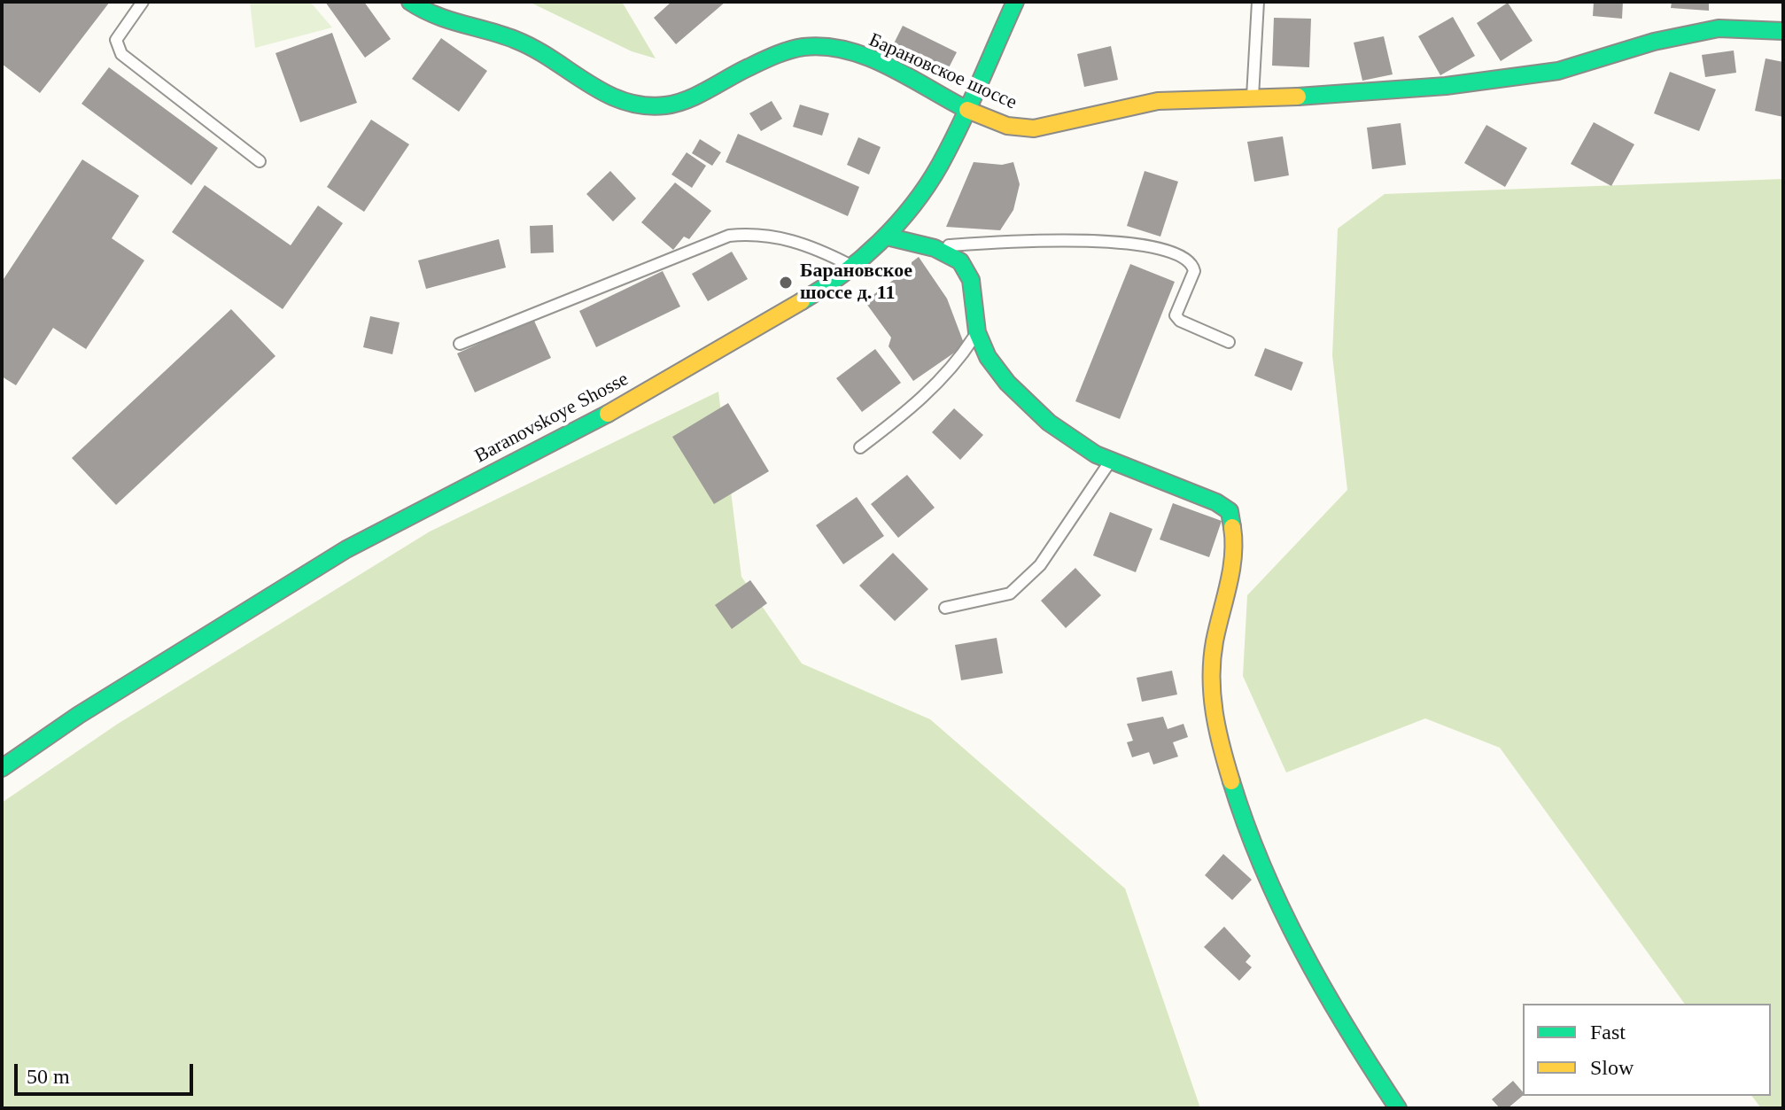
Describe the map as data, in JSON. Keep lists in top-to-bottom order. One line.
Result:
{"streets":{"street":["Барановское шоссе","Baranovskoye Shosse"]},"crossings":[["Барановское шоссе","Baranovskoye Shosse"]],"places":["Барановское шоссе д. 11"],"legend":["Fast","Slow"],"scale_bar":"50 m"}
